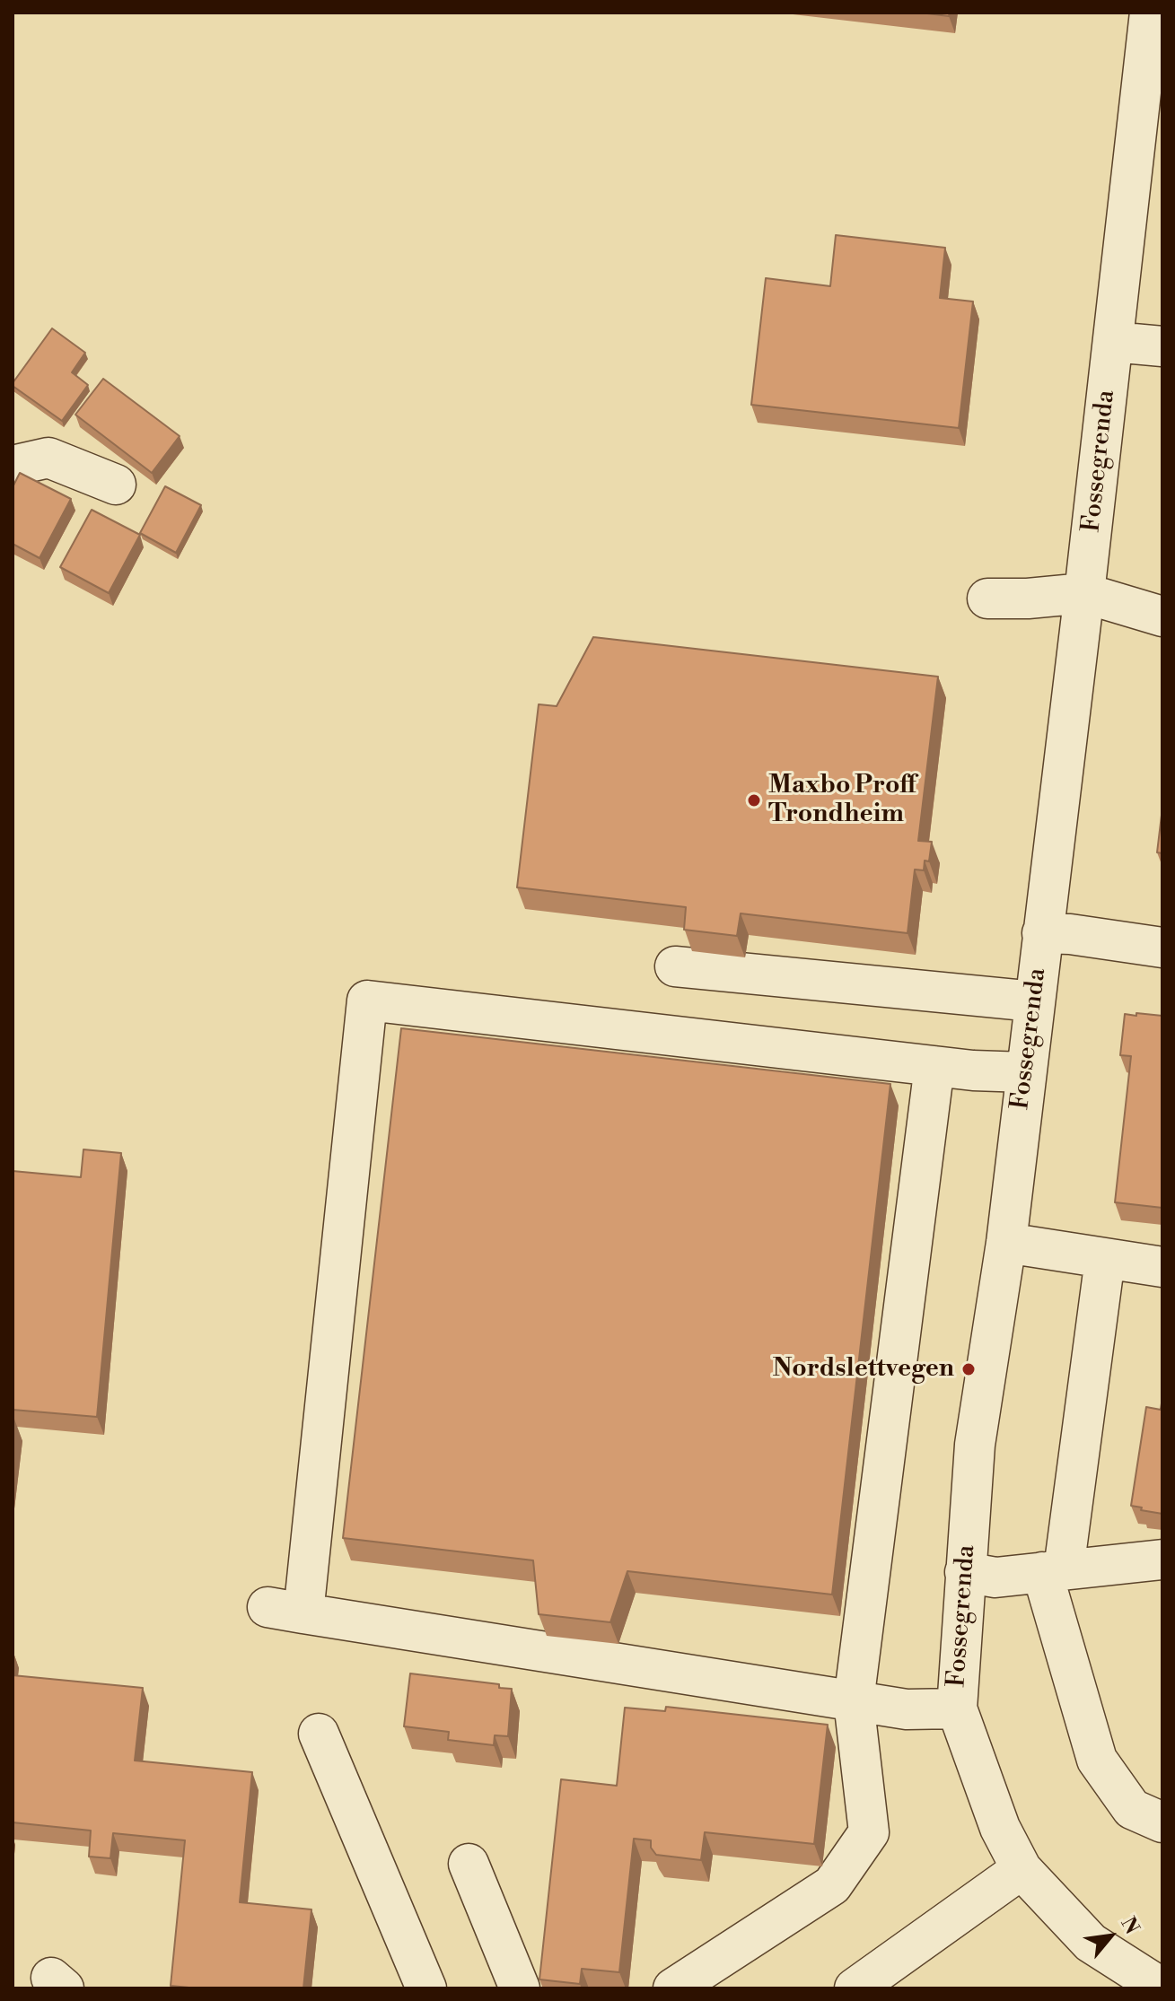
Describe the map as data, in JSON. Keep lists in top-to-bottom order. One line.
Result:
{"streets":{"street":["Fossegrenda"]},"places":["Maxbo Proff Trondheim","Nordslettvegen"],"north":"top right"}
